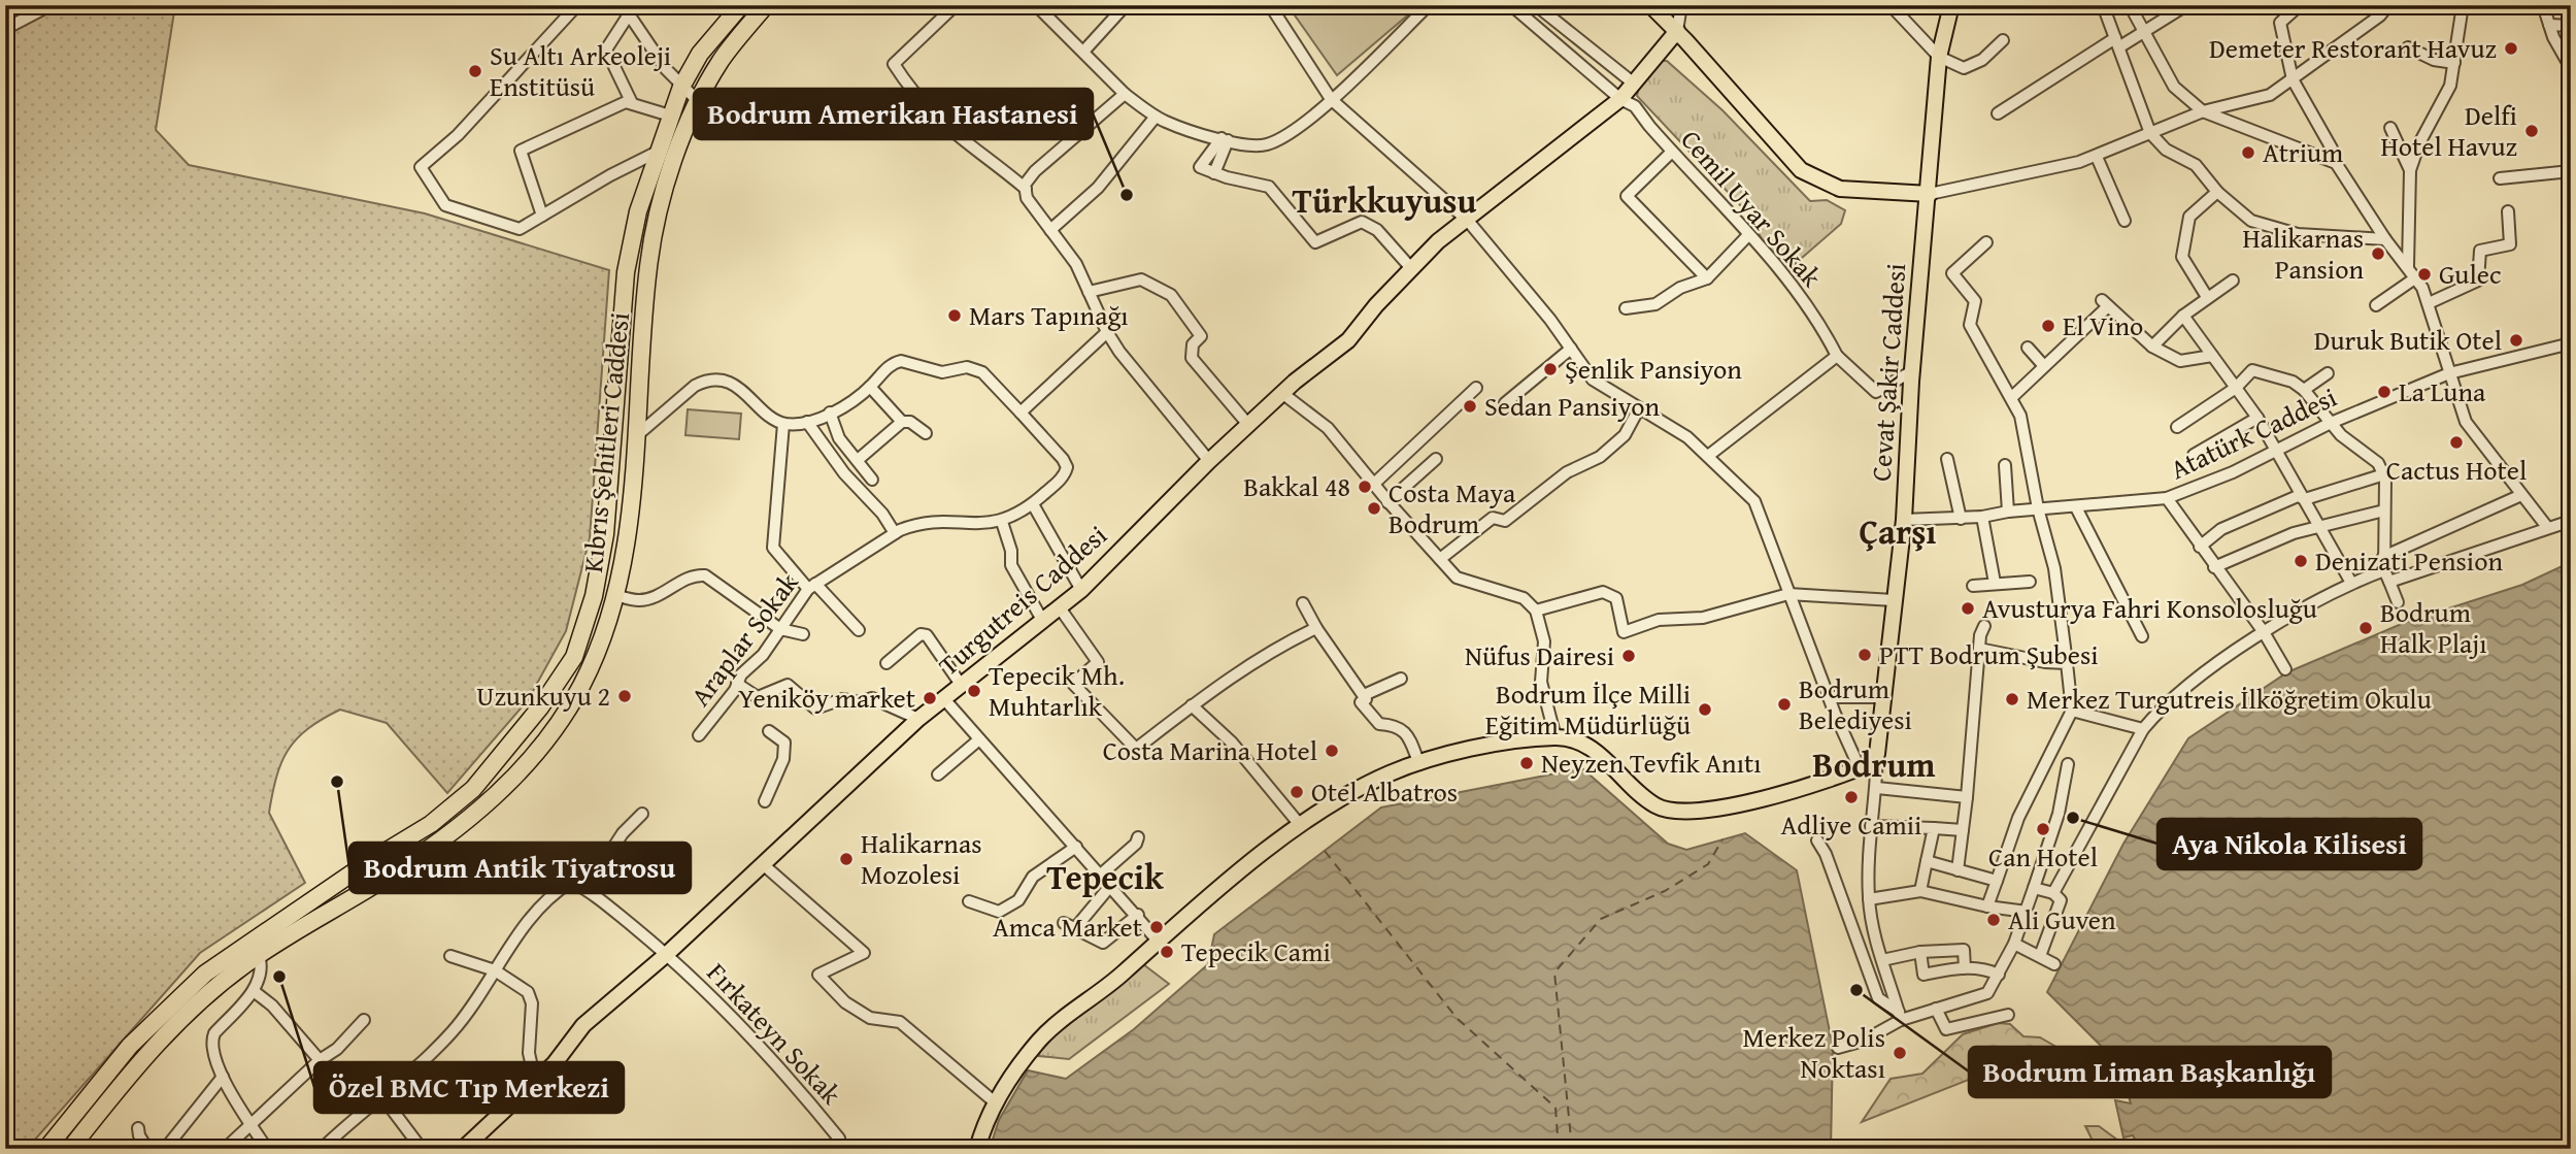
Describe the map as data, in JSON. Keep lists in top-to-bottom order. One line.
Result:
{"streets":{"highway":["Kıbrıs Şehitleri Caddesi"],"main road":["Cevat Şakir Caddesi","Turgutreis Caddesi"],"street":["Cemil Uyar Sokak","Atatürk Caddesi","Araplar Sokak","Fırkateyn Sokak"]},"crossings":[["Cemil Uyar Sokak","Cevat Şakir Caddesi"],["Cemil Uyar Sokak","Turgutreis Caddesi"],["Cevat Şakir Caddesi","Atatürk Caddesi"],["Turgutreis Caddesi","Fırkateyn Sokak"]],"districts":["Türkkuyusu","Çarşı","Bodrum","Tepecik"],"places":["Demeter Restorant Havuz","Su Altı Arkeoleji Enstitüsü","Delfi Hotel Havuz","Atrium","Bodrum Amerikan Hastanesi","Halikarnas Pansion","Gulec","Mars Tapınağı","El Vino","Duruk Butik Otel","Şenlik Pansiyon","La Luna","Sedan Pansiyon","Cactus Hotel","Bakkal 48","Costa Maya Bodrum","Denizati Pension","Avusturya Fahri Konsolosluğu","Bodrum Halk Plajı","PTT Bodrum Şubesi","Nüfus Dairesi","Tepecik Mh. Muhtarlık","Uzunkuyu 2","Yeniköy market","Merkez Turgutreis İlköğretim Okulu","Bodrum Belediyesi","Bodrum İlçe Milli Eğitim Müdürlüğü","Costa Marina Hotel","Neyzen Tevfik Anıtı","Bodrum Antik Tiyatrosu","Otel Albatros","Adliye Camii","Aya Nikola Kilisesi","Can Hotel","Halikarnas Mozolesi","Ali Guven","Amca Market","Tepecik Cami","Özel BMC Tıp Merkezi","Bodrum Liman Başkanlığı","Merkez Polis Noktası"]}
